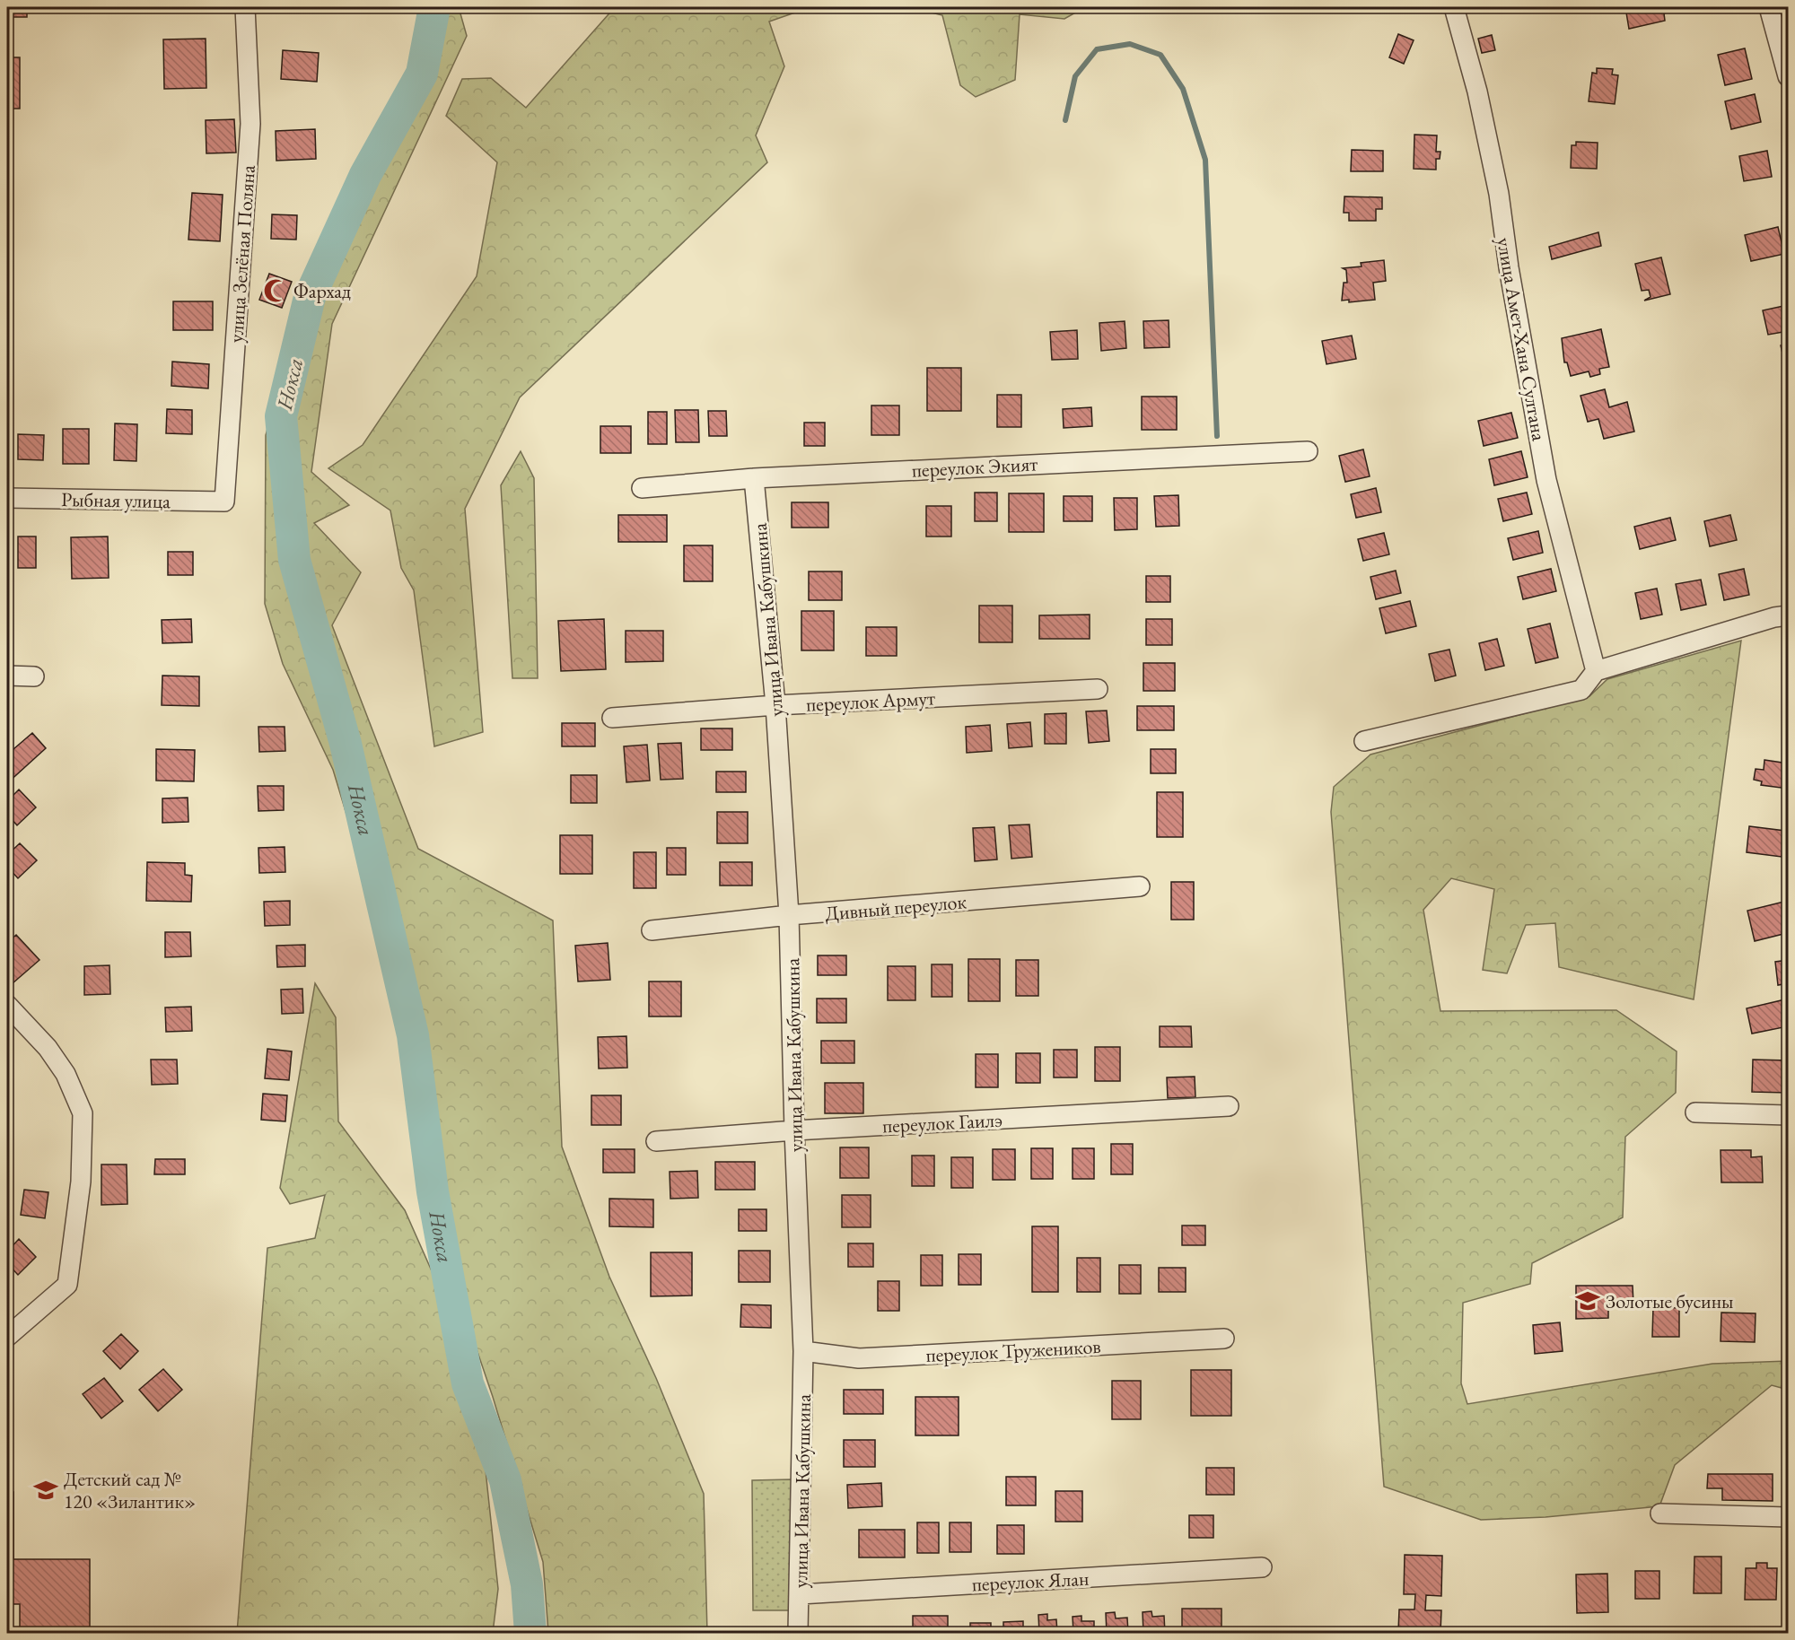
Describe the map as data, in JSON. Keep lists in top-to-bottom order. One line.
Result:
{"streets":{"street":["улица Зелёная Поляна","улица Амет-Хана Султана","переулок Экият","Рыбная улица","улица Ивана Кабушкина","переулок Армут","Дивный переулок","переулок Гаилэ","переулок Тружеников","переулок Ялан"]},"crossings":[["улица Зелёная Поляна","Рыбная улица"],["переулок Экият","улица Ивана Кабушкина"],["улица Ивана Кабушкина","переулок Армут"],["улица Ивана Кабушкина","Дивный переулок"],["улица Ивана Кабушкина","переулок Гаилэ"],["улица Ивана Кабушкина","переулок Тружеников"],["улица Ивана Кабушкина","переулок Ялан"]],"water":["Нокса"],"places":{"mosque":["Фархад"],"school or university":["Золотые бусины","Детский сад № 120 «Зилантик»"]}}
